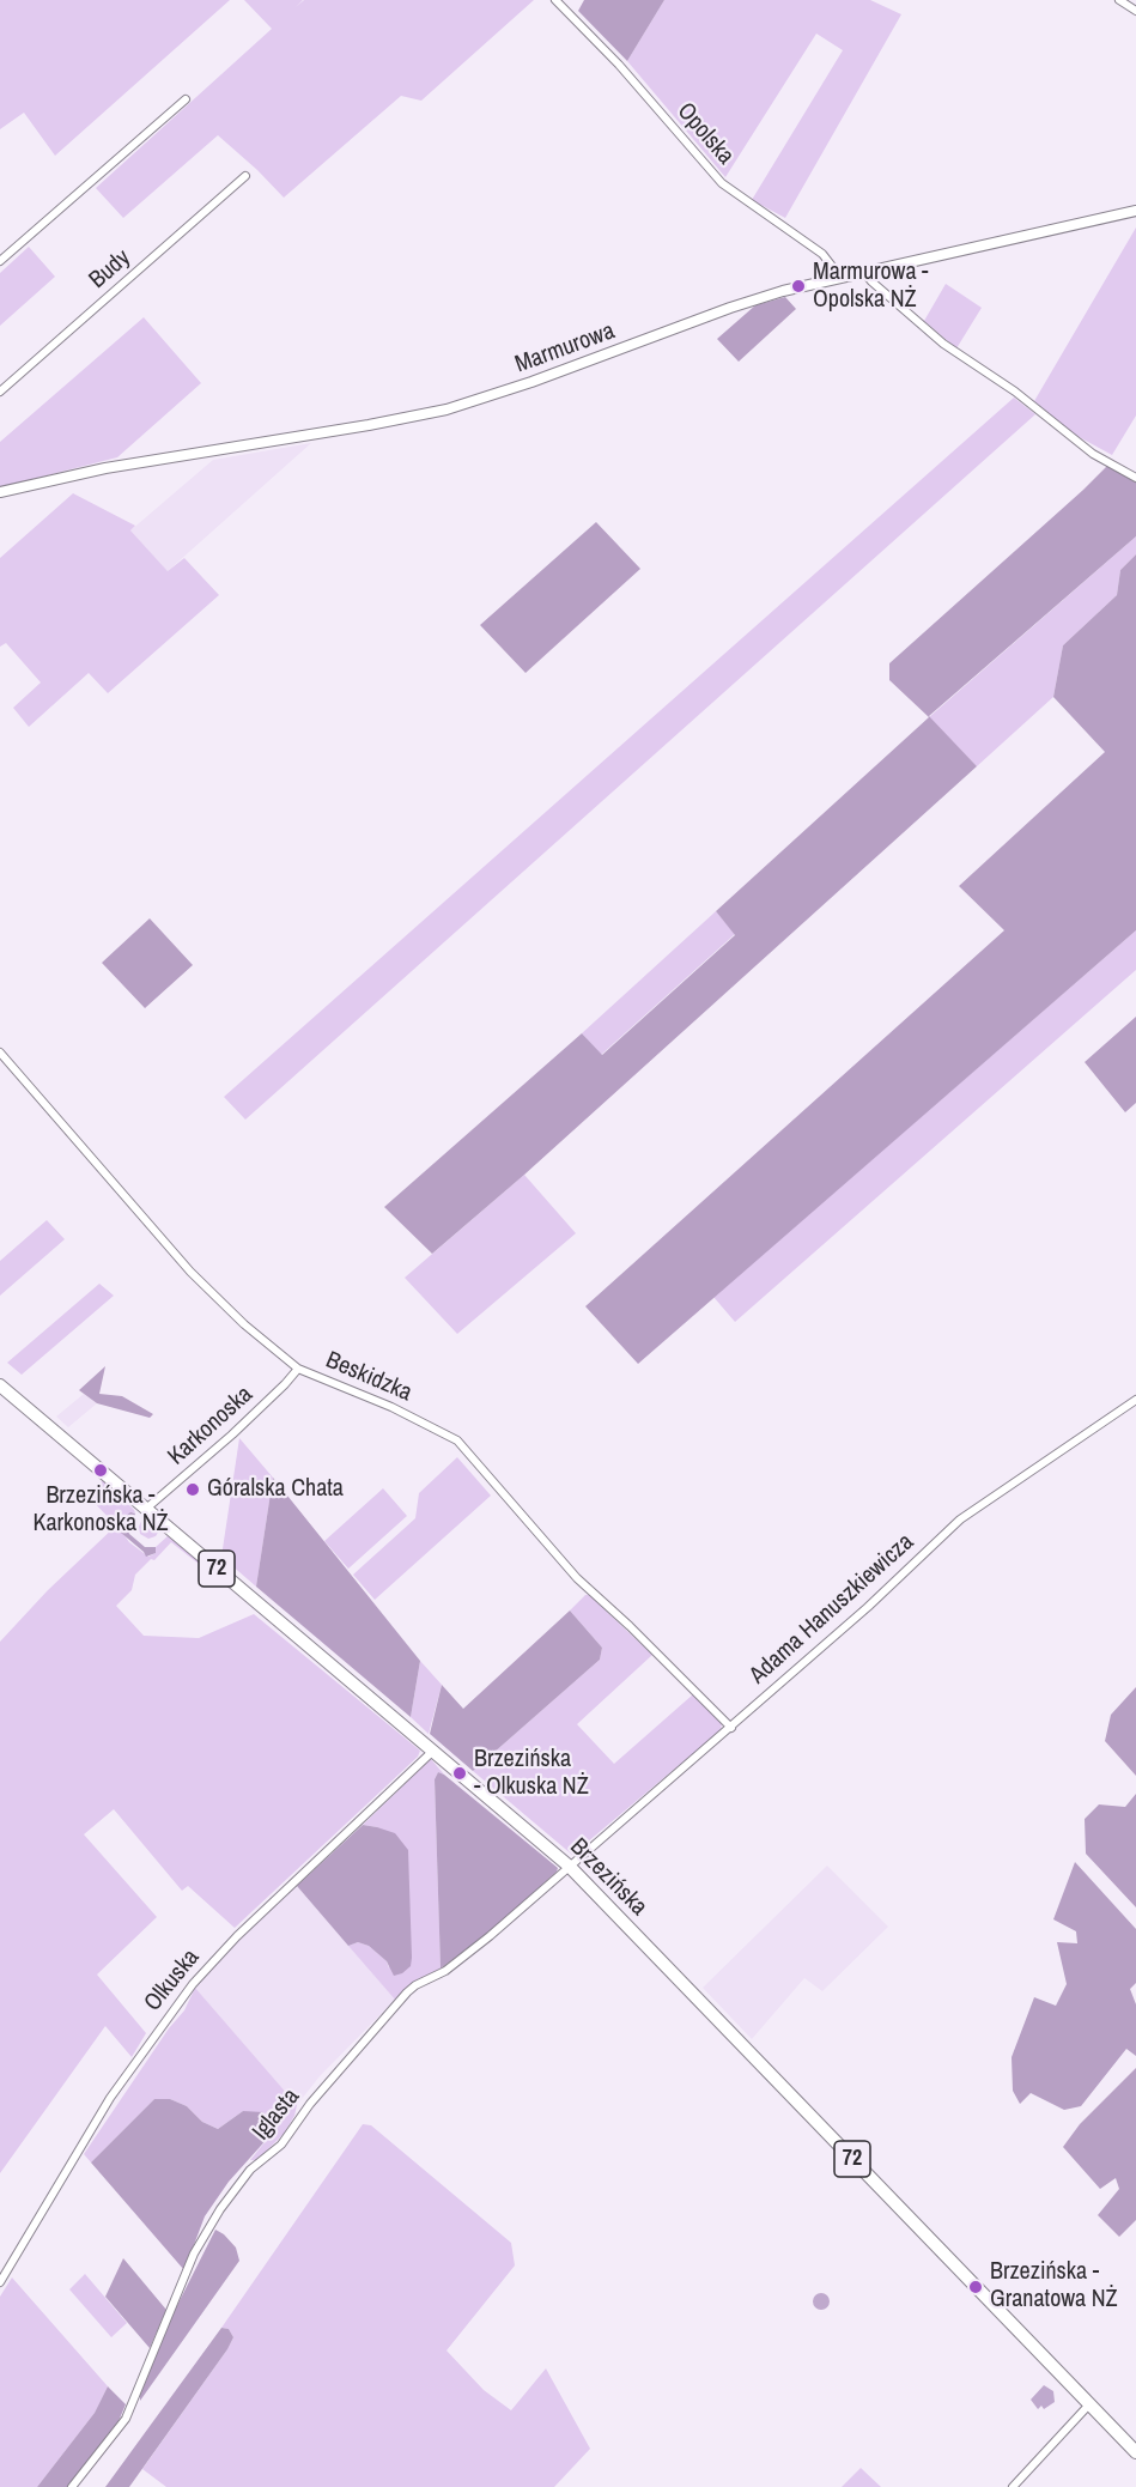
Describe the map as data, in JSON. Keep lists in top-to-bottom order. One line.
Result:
{"streets":{"main road":["72","Brzezińska"],"street":["Opolska","Budy","Marmurowa","Beskidzka","Karkonoska","Adama Hanuszkiewicza","Olkuska","Iglasta"]},"crossings":[["Opolska","Marmurowa"],["Beskidzka","Karkonoska"],["Beskidzka","Adama Hanuszkiewicza"],["Karkonoska","Brzezińska"],["Adama Hanuszkiewicza","Brzezińska"],["Adama Hanuszkiewicza","Iglasta"],["Brzezińska","Olkuska"],["Brzezińska","Iglasta"]],"places":["Marmurowa - Opolska NŻ","Brzezińska - Karkonoska NŻ","Góralska Chata","Brzezińska - Olkuska NŻ","Brzezińska - Granatowa NŻ"]}
